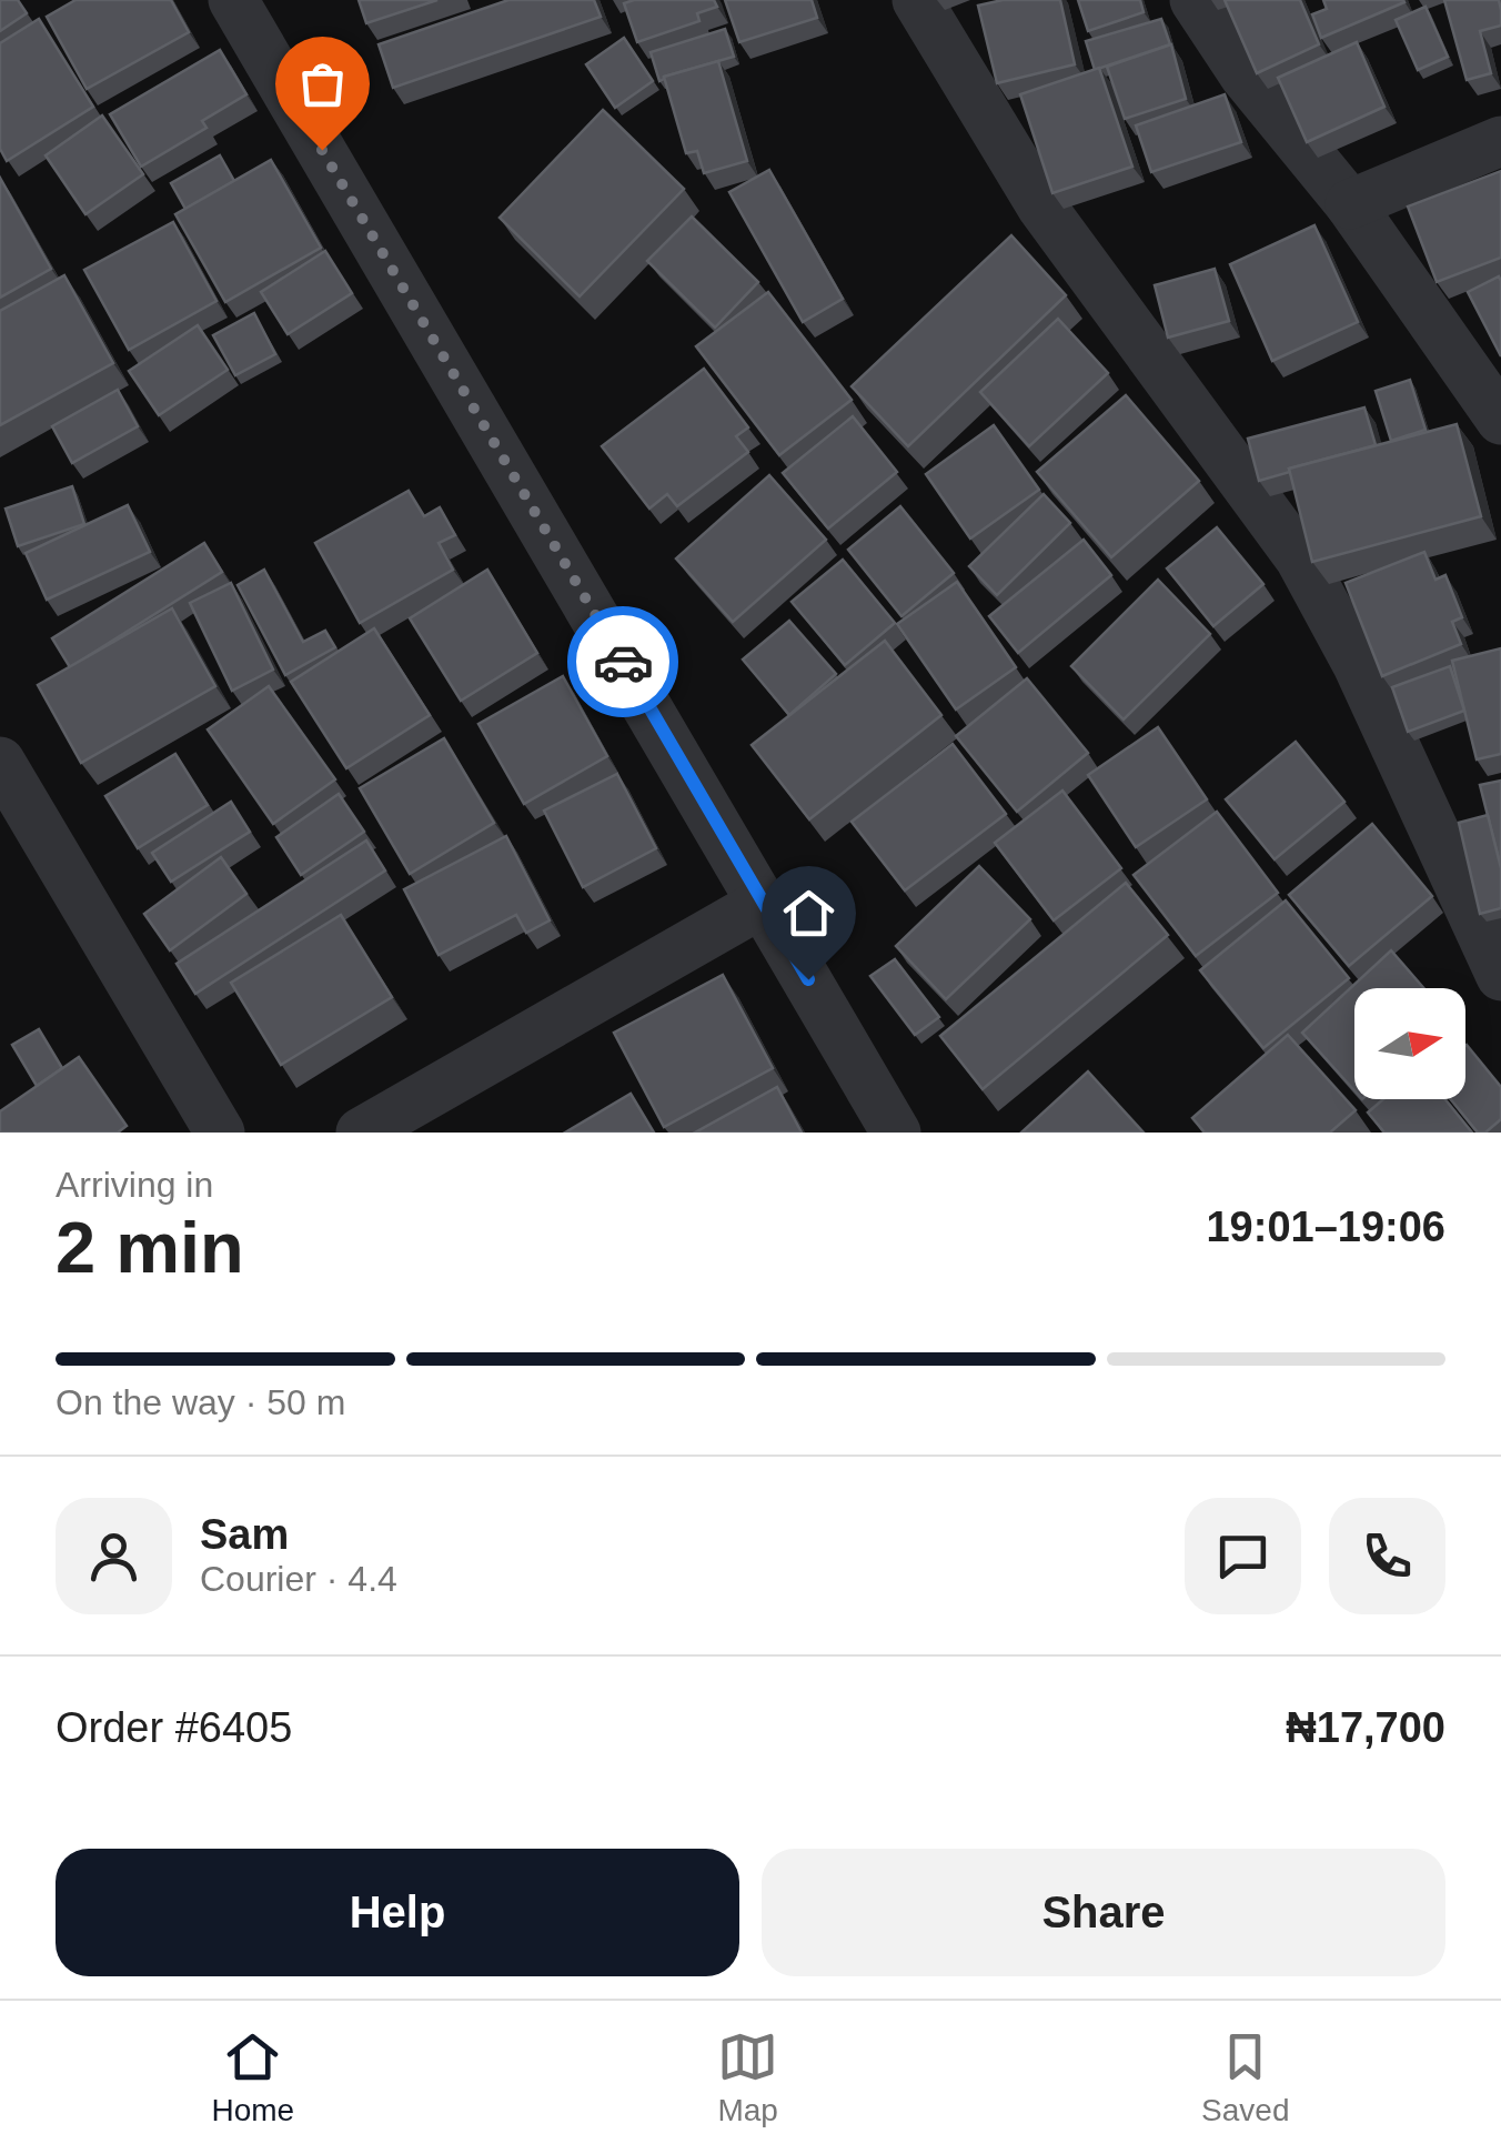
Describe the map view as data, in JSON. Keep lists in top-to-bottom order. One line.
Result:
{"north":"right","page":{"heading":["2 min","Arriving in","19:01–19:06"],"panel":["Sam","Courier · 4.4","Order #6405","₦17,700"],"bar":"On the way · 50 m","buttons":["Help","Share"],"tabs":["Home","Map","Saved"]}}
